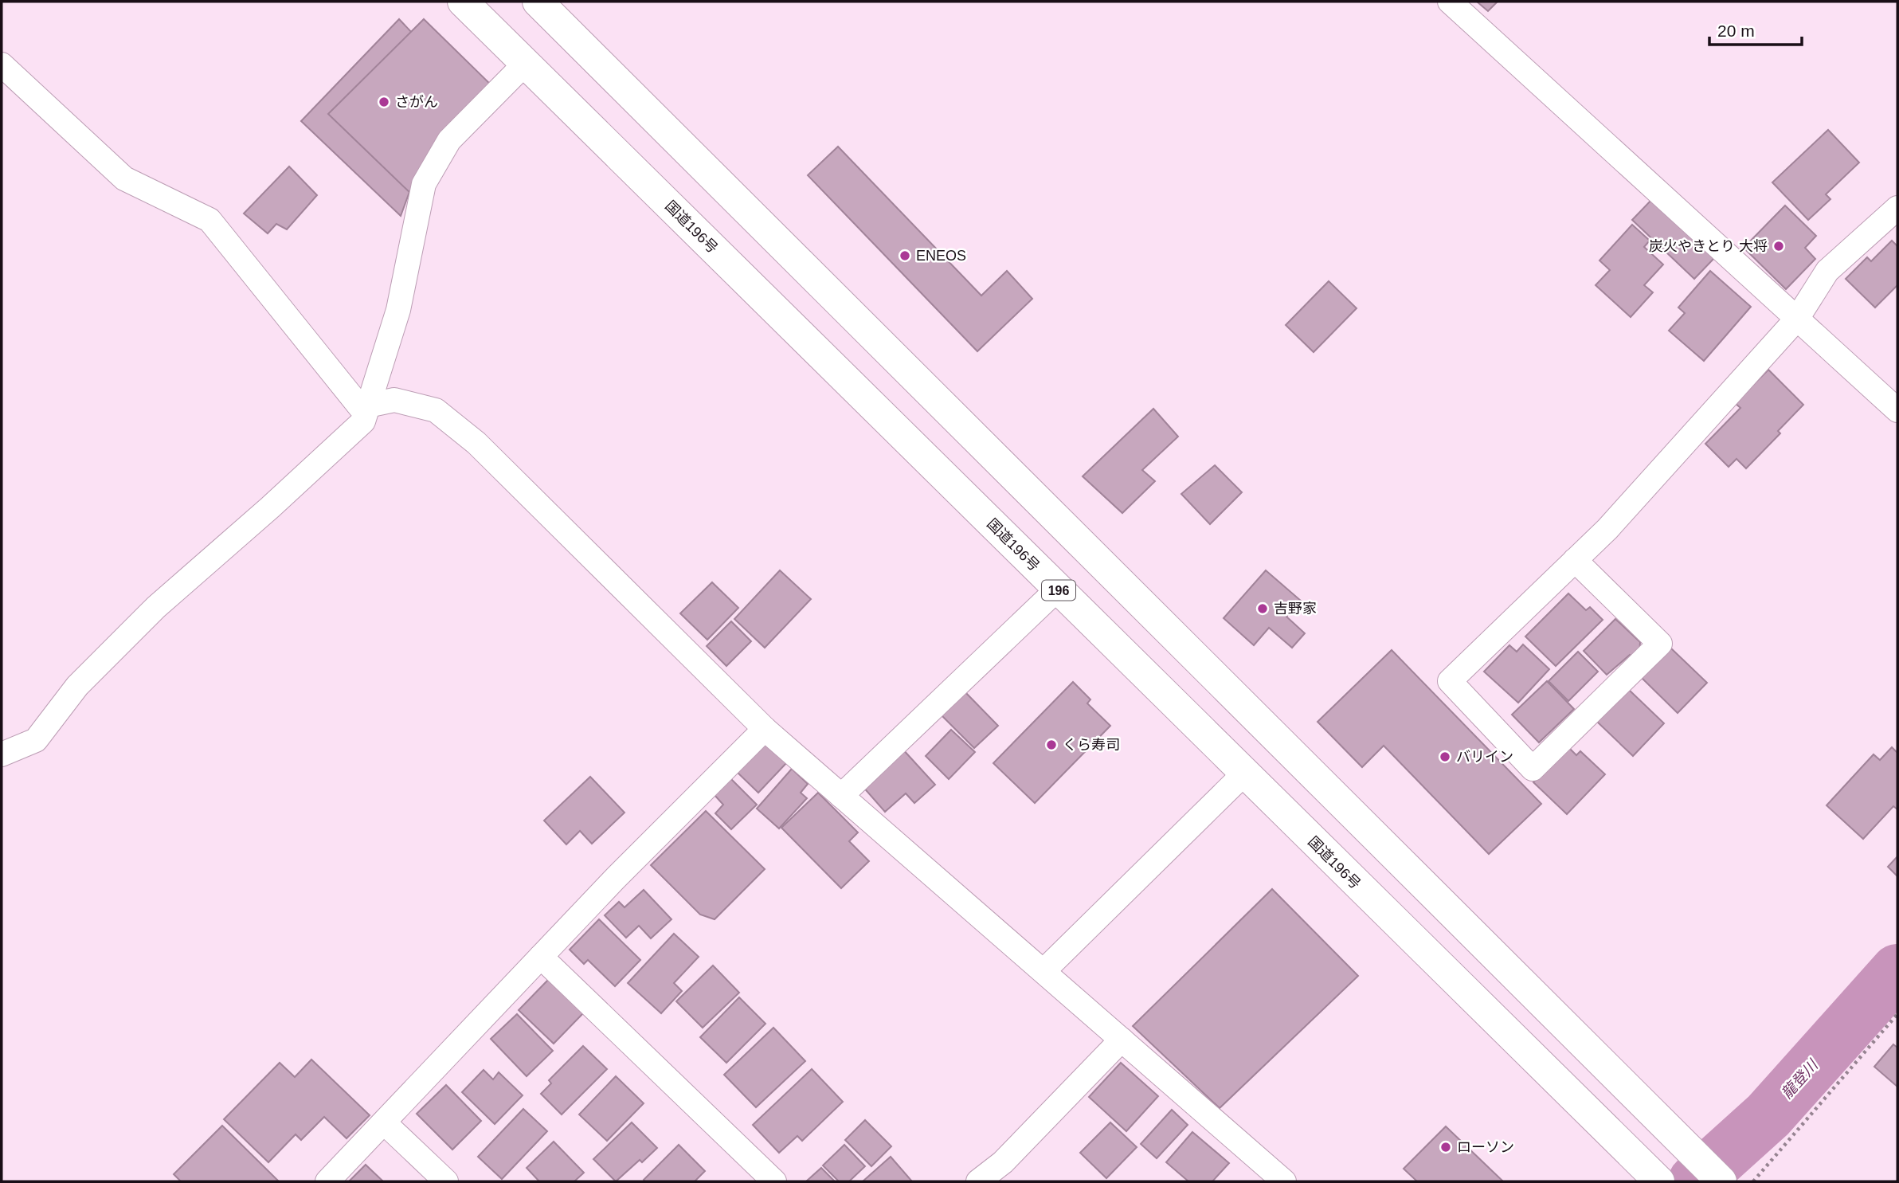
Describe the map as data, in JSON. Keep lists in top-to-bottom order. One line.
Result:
{"streets":{"highway":["国道196号","196"]},"water":["龍登川"],"places":["さがん","炭火やきとり 大将","ENEOS","吉野家","くら寿司","バリイン","ローソン"],"scale_bar":"20 m"}
